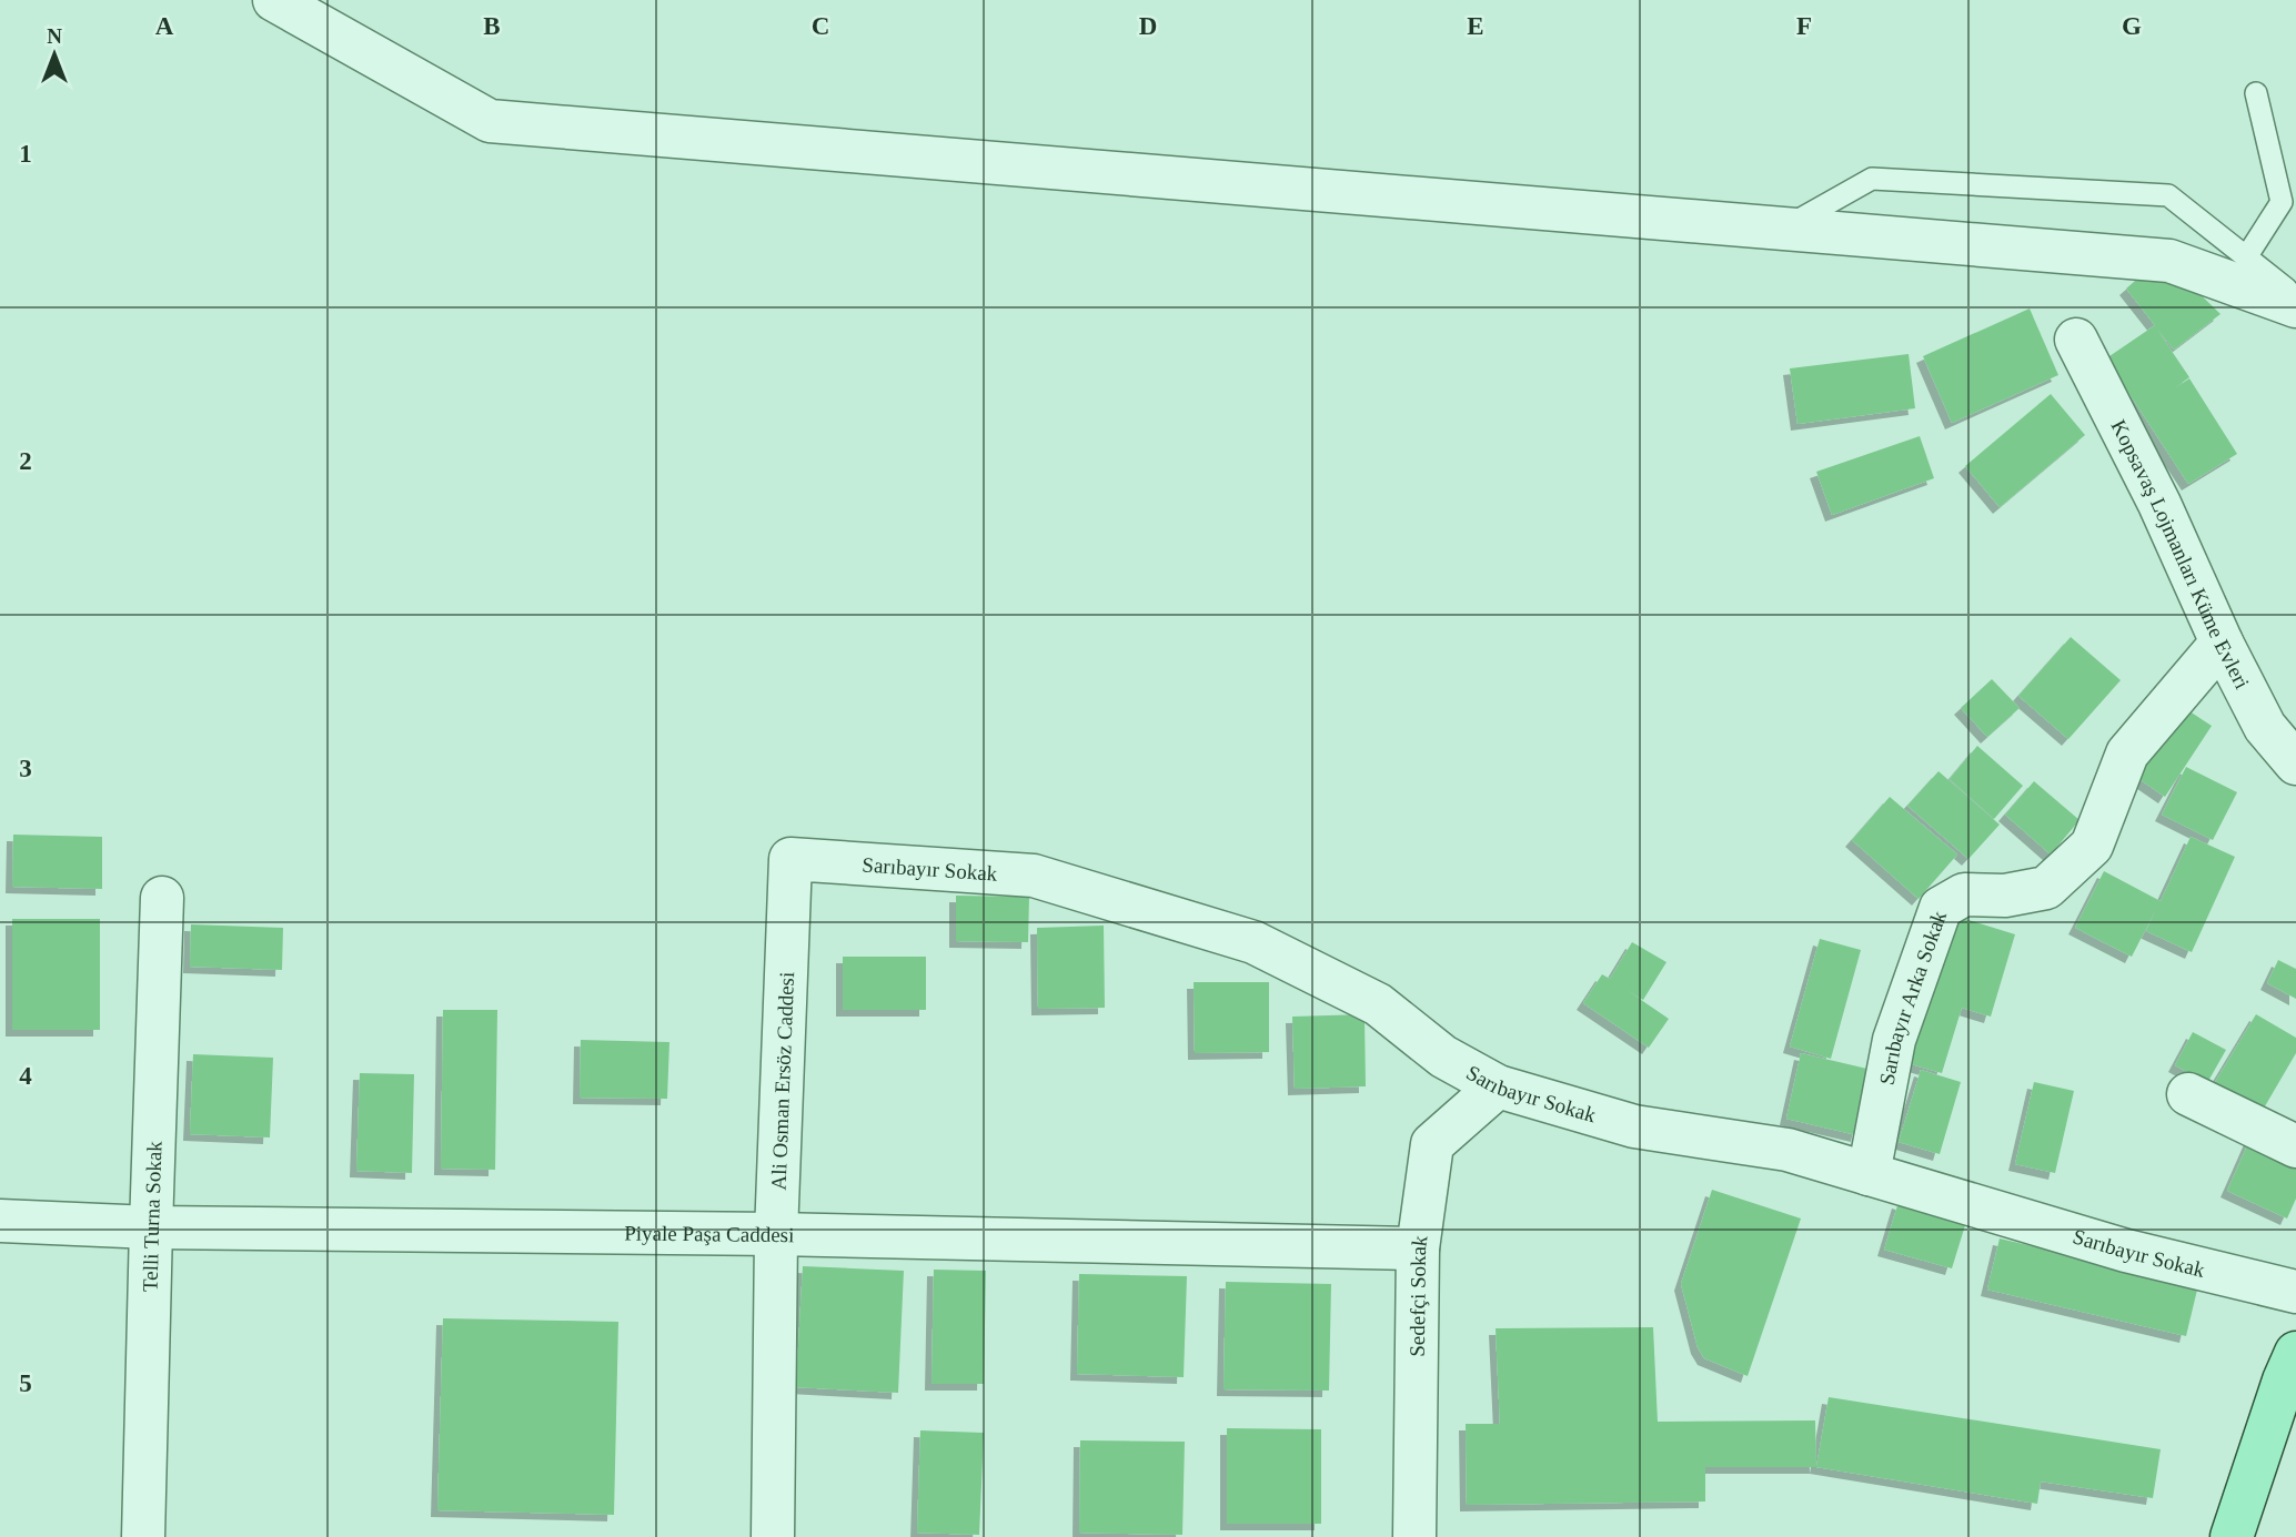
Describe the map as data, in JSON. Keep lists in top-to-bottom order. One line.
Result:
{"streets":{"street":["Kopsavaş Lojmanları Küme Evleri","Sarıbayır Sokak","Sarıbayır Arka Sokak","Ali Osman Ersöz Caddesi","Telli Turna Sokak","Piyale Paşa Caddesi","Sedefçi Sokak"]},"crossings":[["Kopsavaş Lojmanları Küme Evleri","Sarıbayır Arka Sokak"],["Sarıbayır Sokak","Sarıbayır Arka Sokak"],["Sarıbayır Sokak","Ali Osman Ersöz Caddesi"],["Sarıbayır Sokak","Sedefçi Sokak"],["Ali Osman Ersöz Caddesi","Piyale Paşa Caddesi"],["Telli Turna Sokak","Piyale Paşa Caddesi"],["Piyale Paşa Caddesi","Sedefçi Sokak"]],"north":"top","grid":{"columns":["A","B","C","D","E","F","G"],"rows":["1","2","3","4","5"]}}
